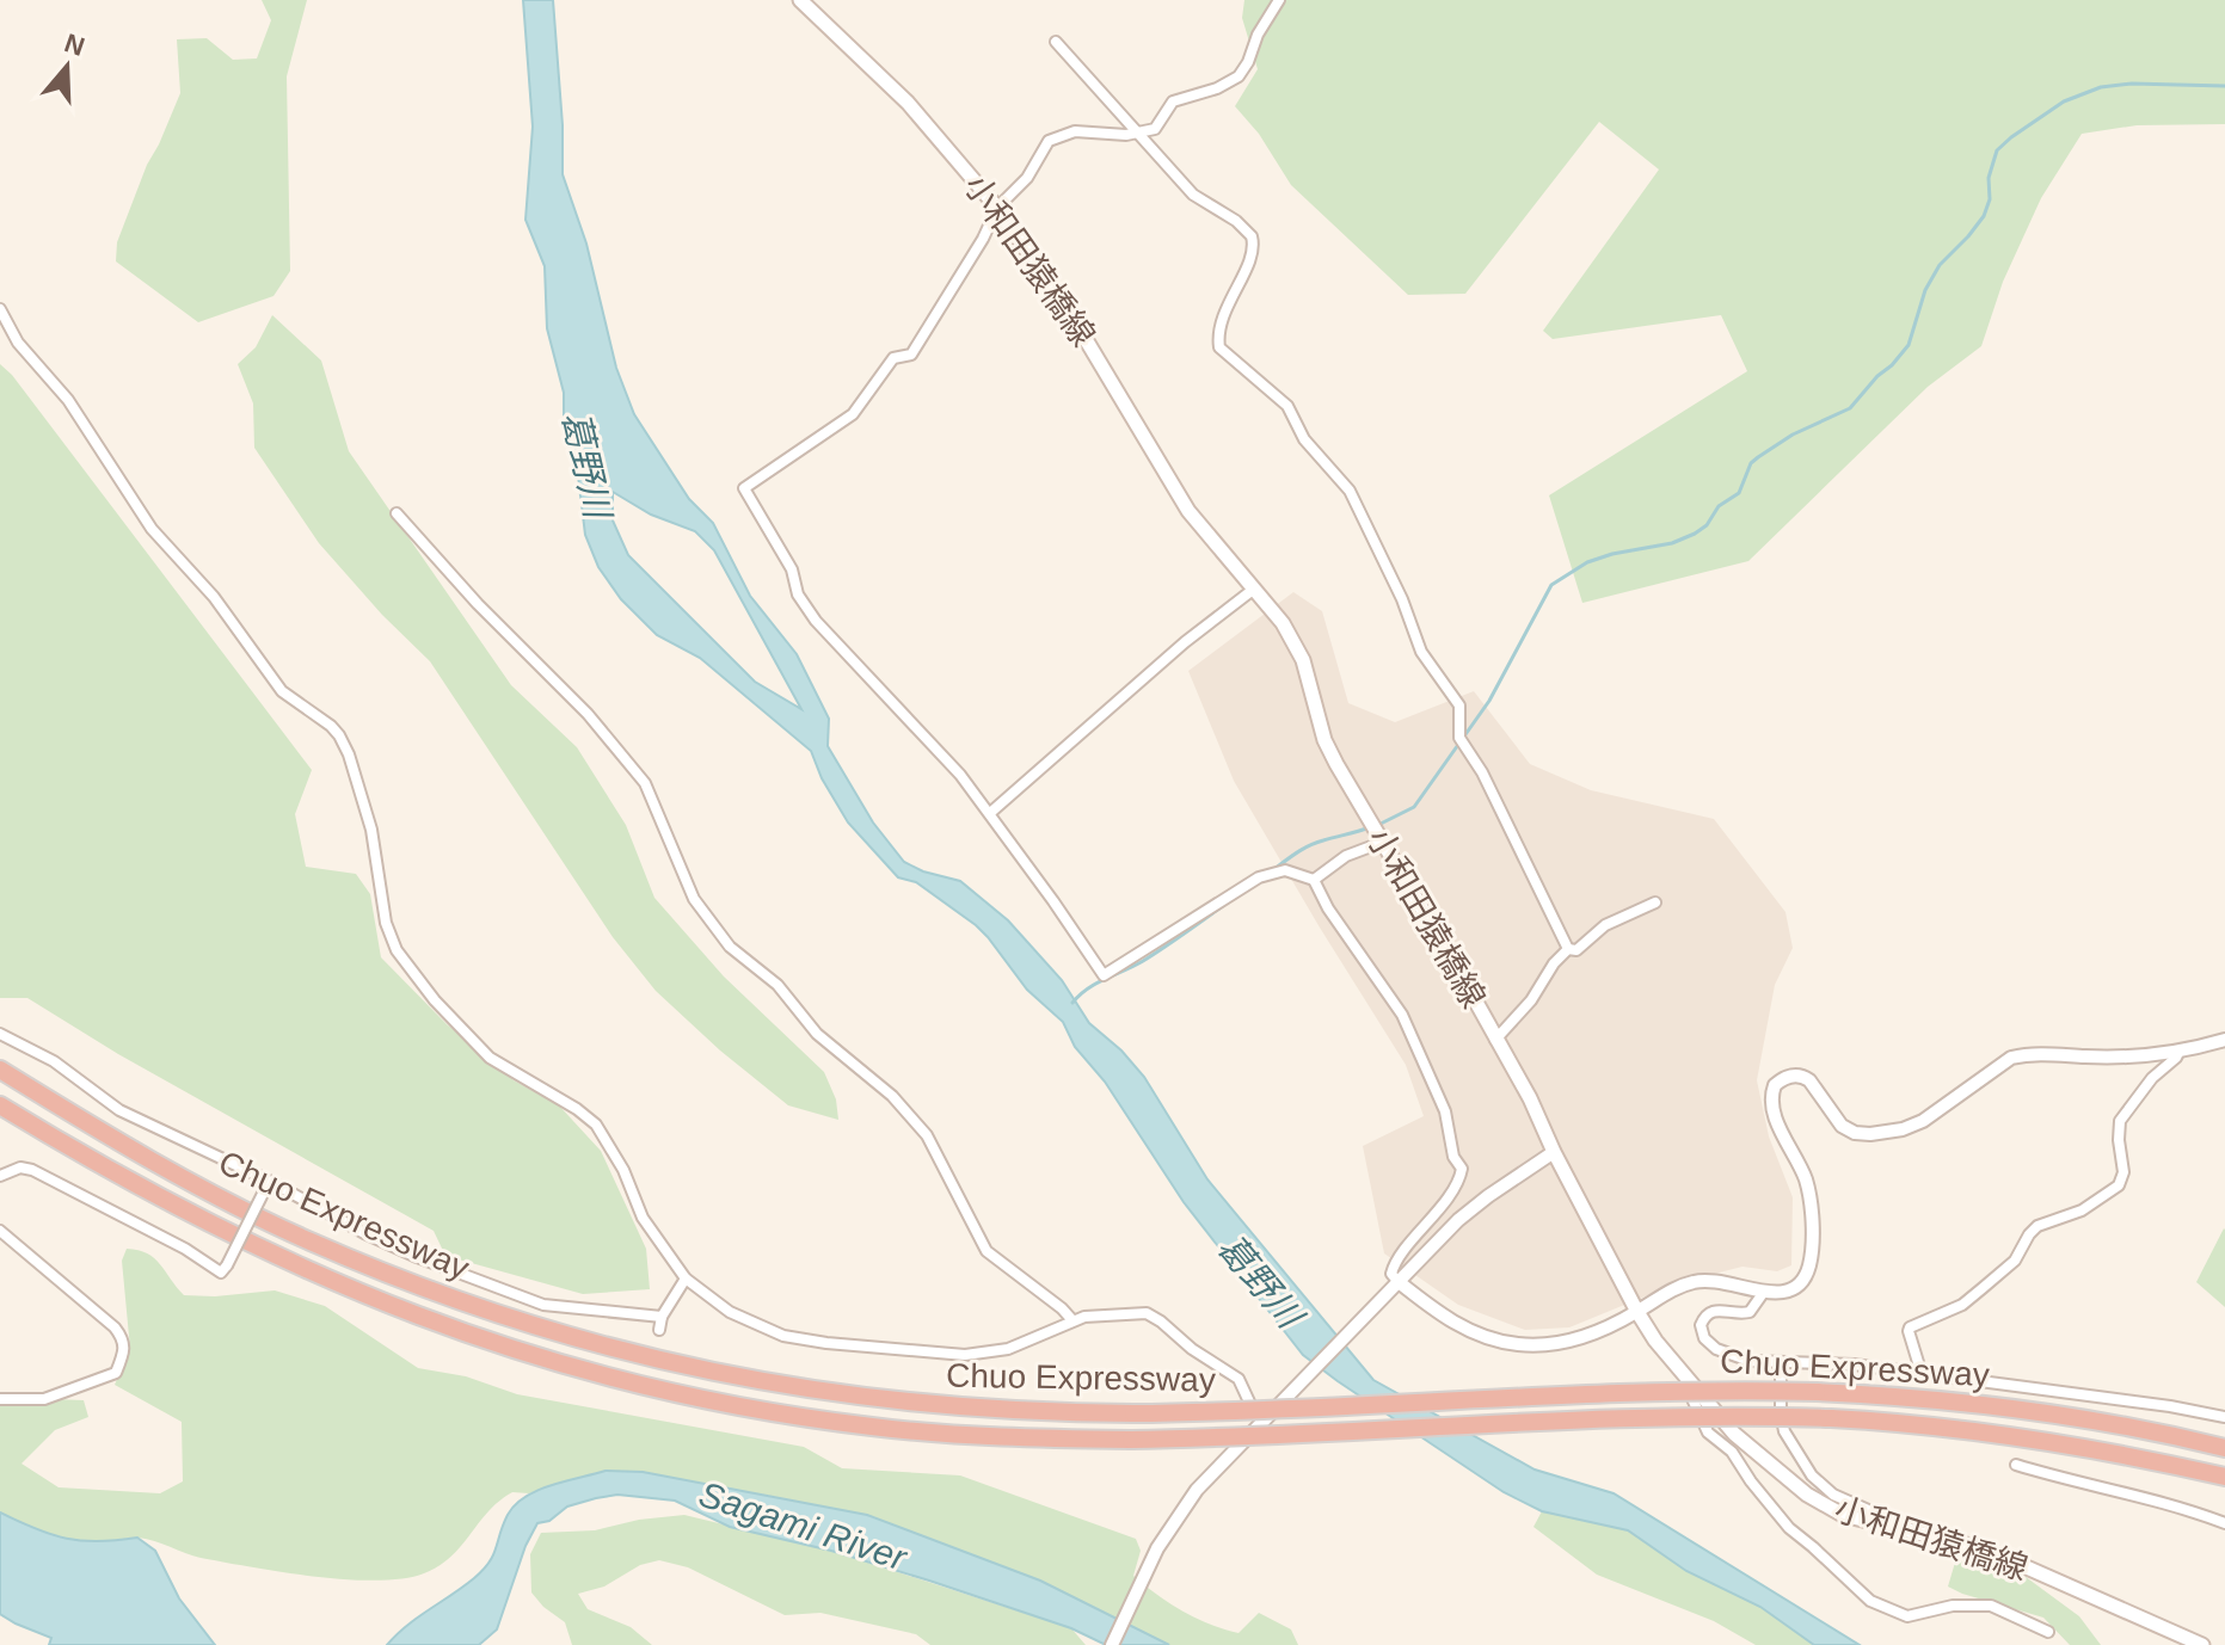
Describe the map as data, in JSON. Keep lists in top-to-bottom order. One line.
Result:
{"streets":{"highway":["Chuo Expressway"],"main road":["小和田猿橋線"]},"water":["葛野川","Sagami River"],"north":"top"}
